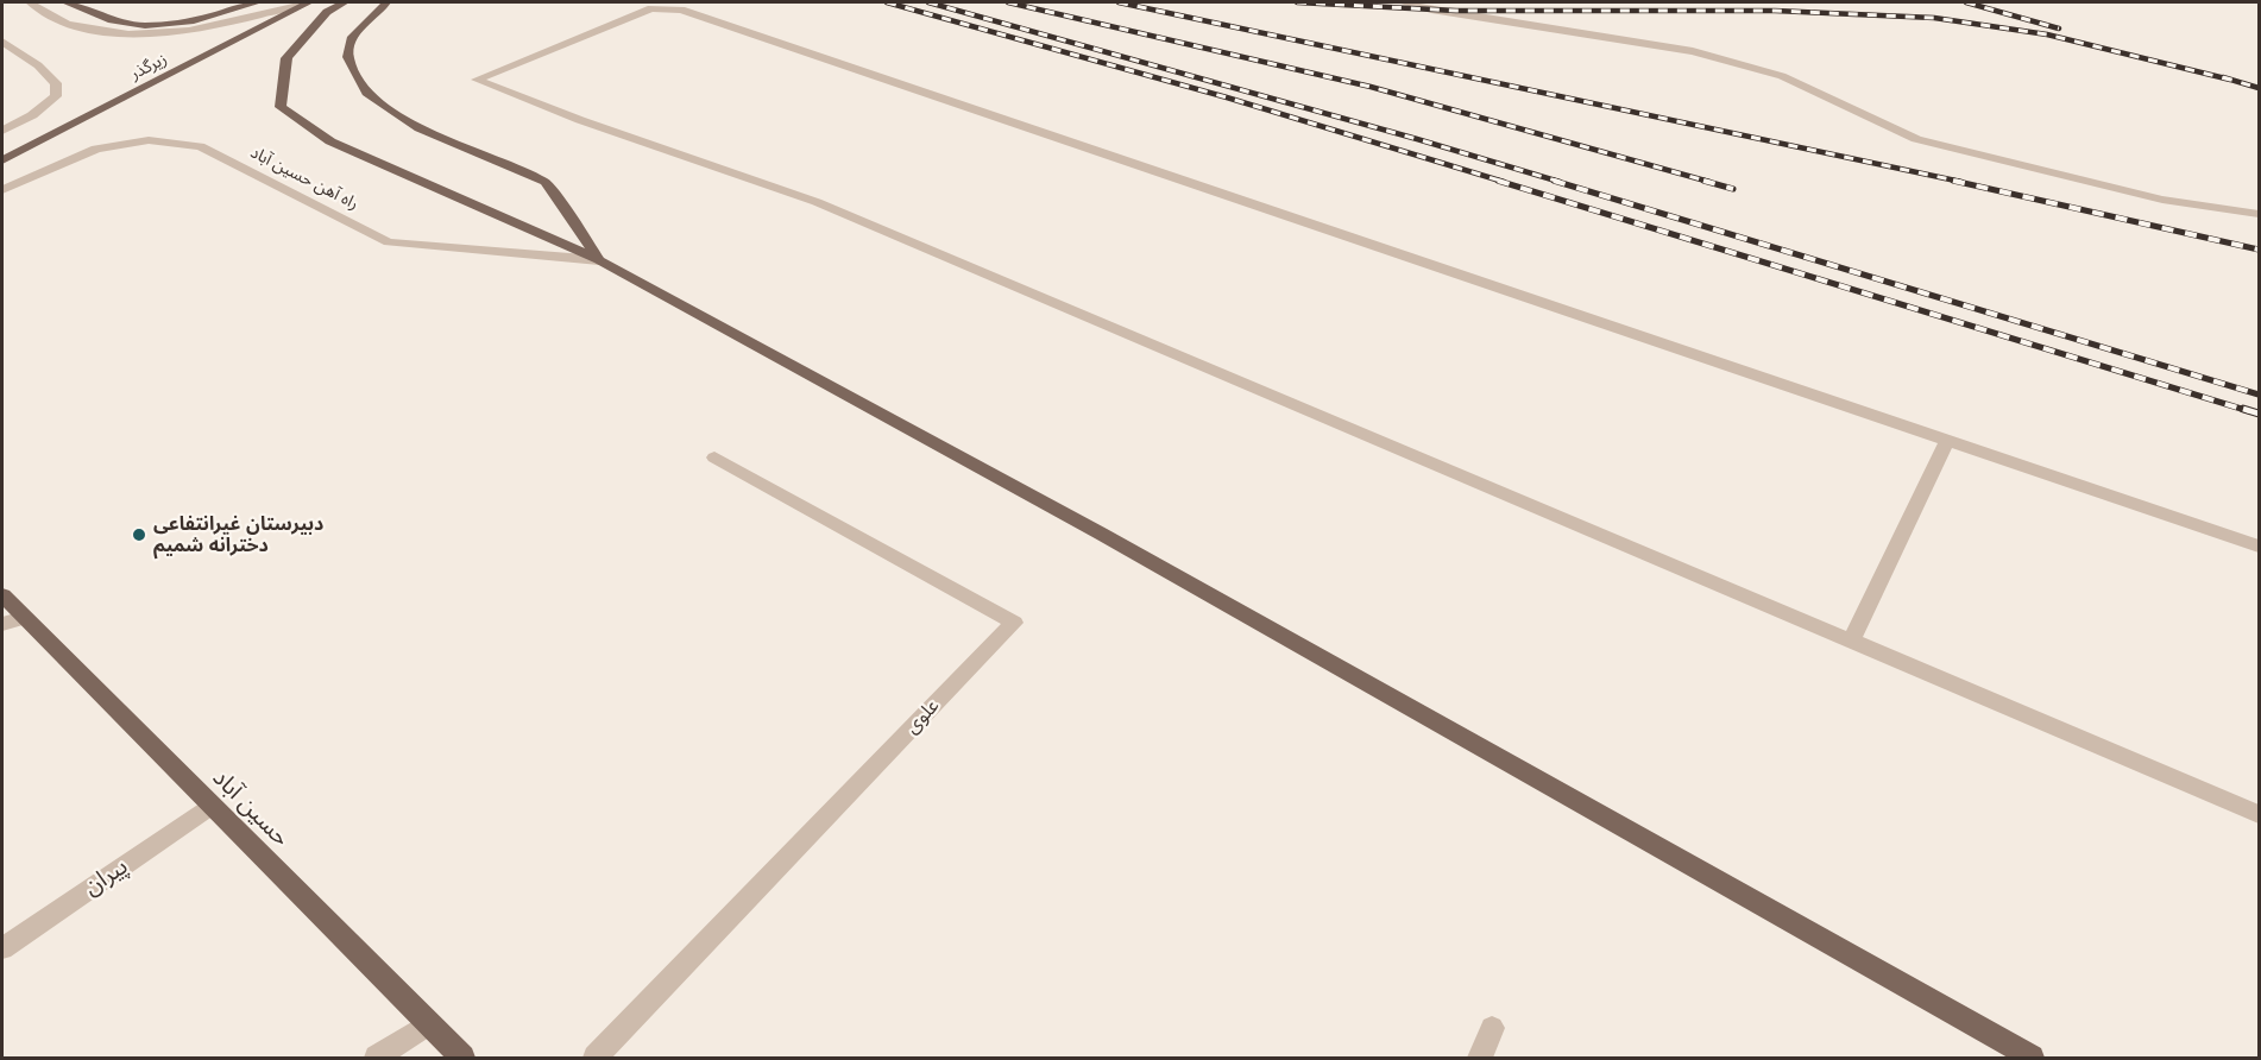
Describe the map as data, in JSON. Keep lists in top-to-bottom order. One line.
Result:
{"streets":{"main road":["زیرگذر","حسین آباد"],"street":["راه آهن حسین آباد","علوی","پیران"]},"crossings":[["حسین آباد","پیران"]],"places":["دبیرستان غیرانتفاعی دخترانه شمیم"]}
